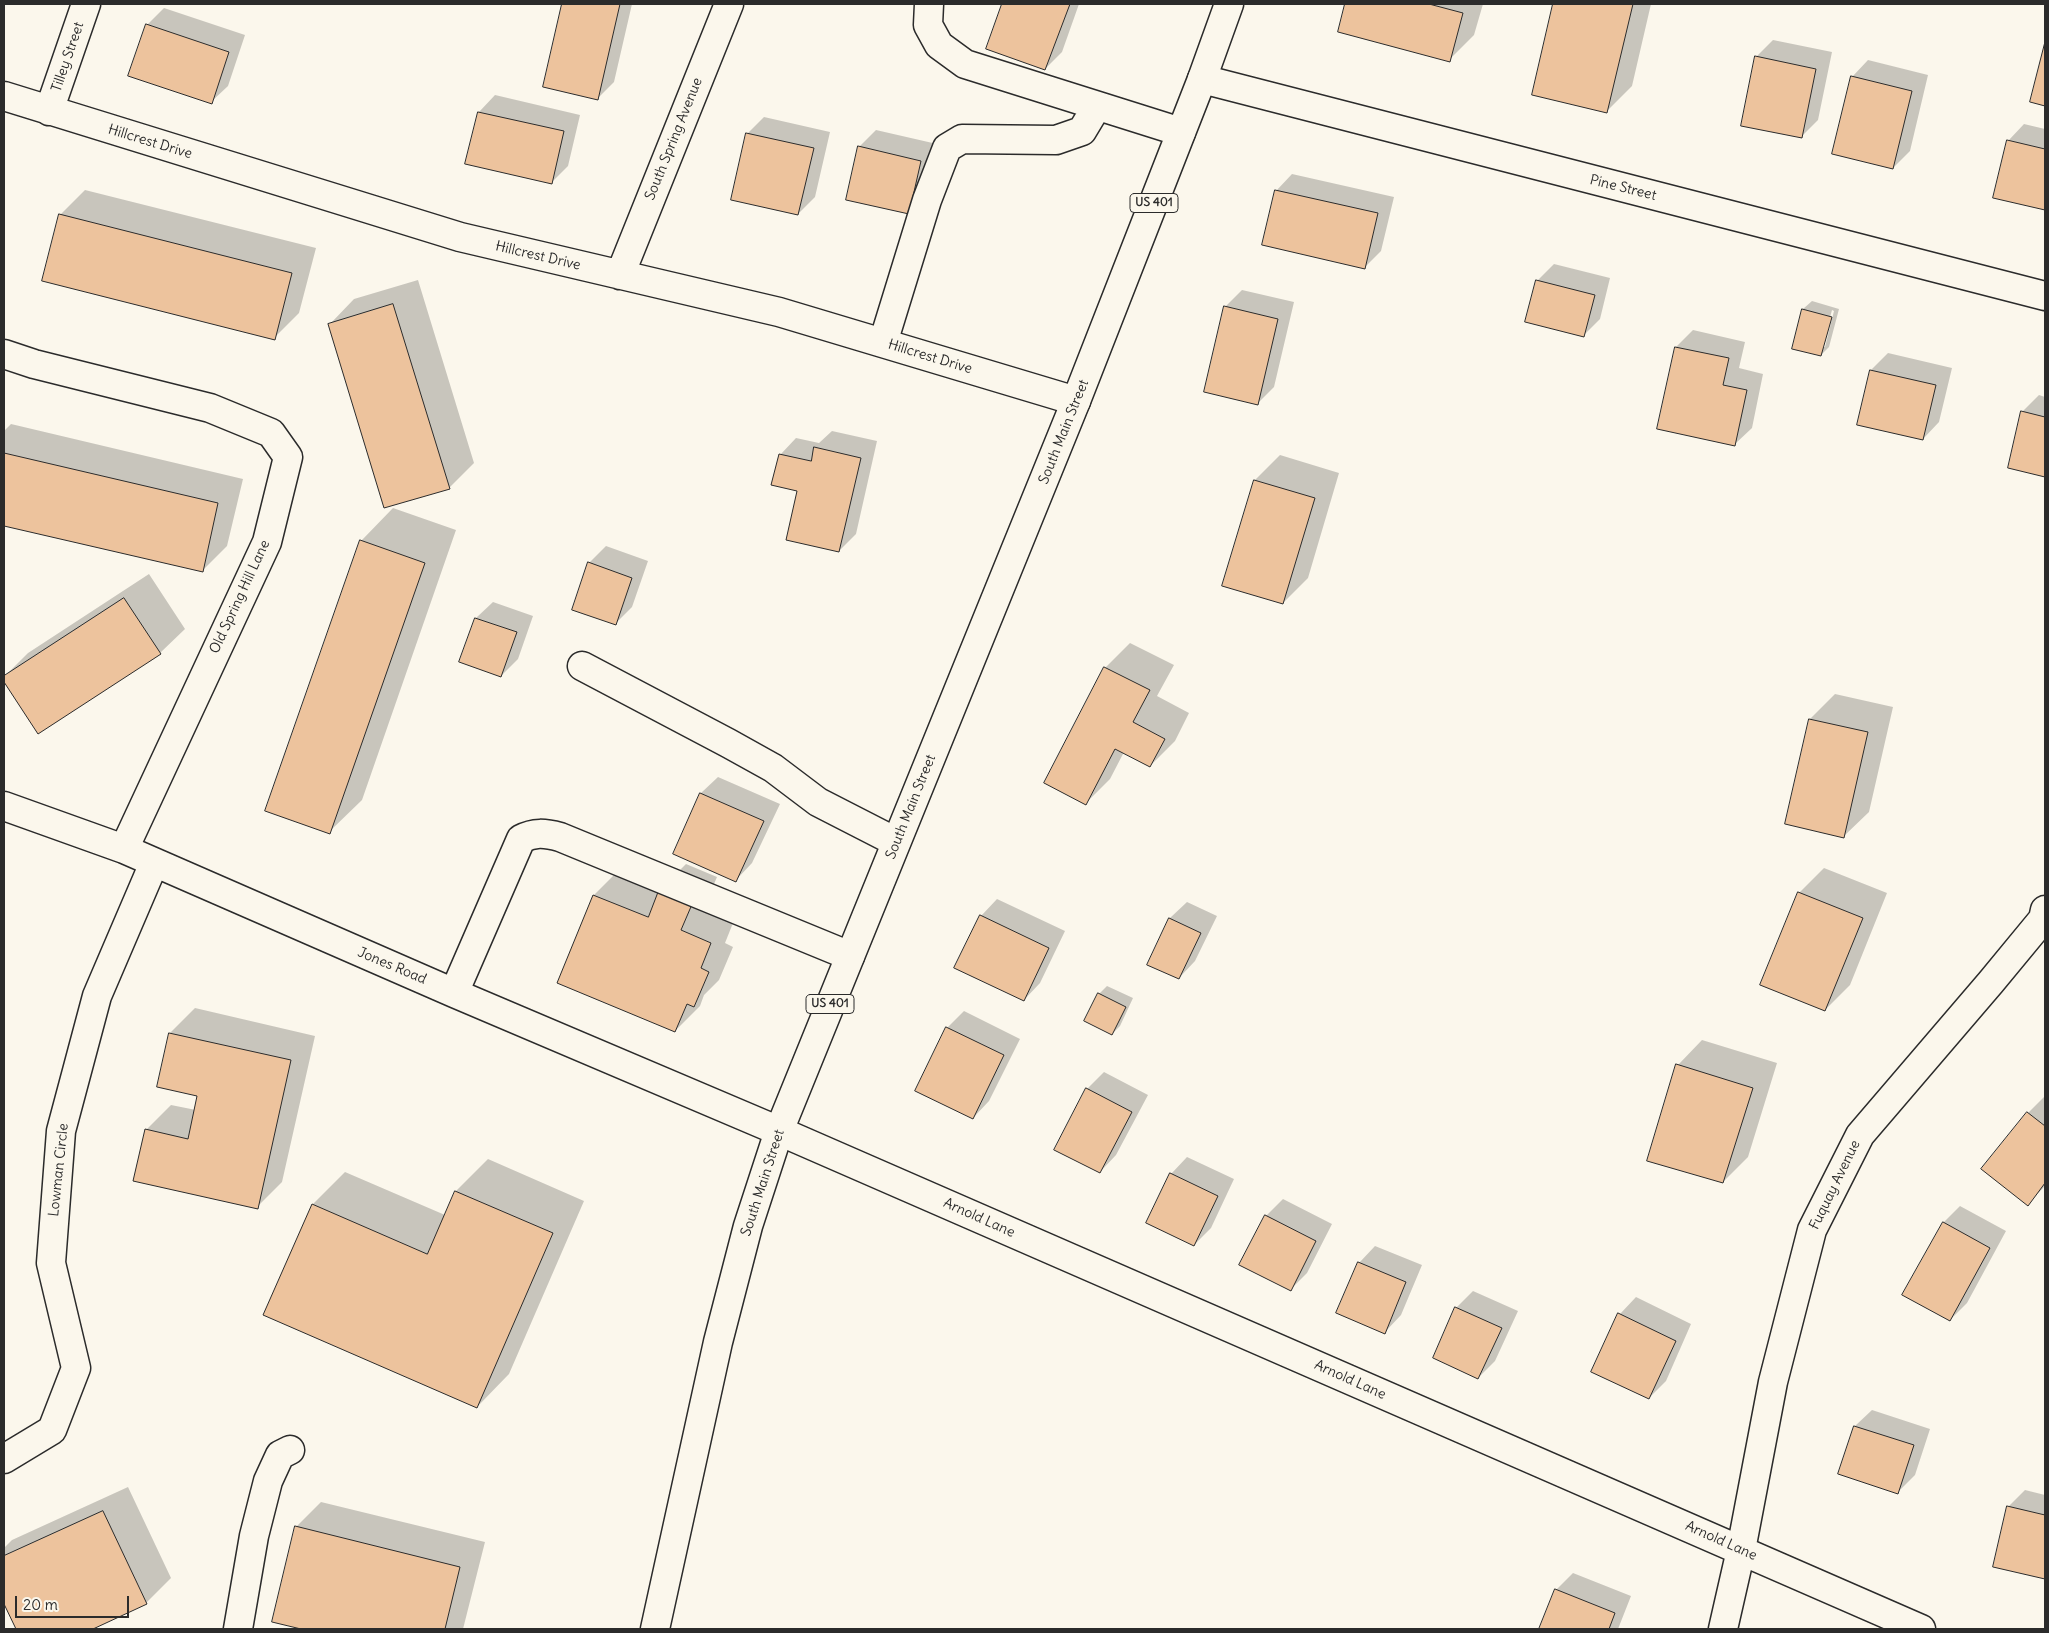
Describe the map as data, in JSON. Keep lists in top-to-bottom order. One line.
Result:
{"streets":{"street":["Tilley Street","South Spring Avenue","Hillcrest Drive","Pine Street","US 401","South Main Street","Old Spring Hill Lane","Jones Road","Lowman Circle","Fuquay Avenue","Arnold Lane"]},"crossings":[["Tilley Street","Hillcrest Drive"],["South Spring Avenue","Hillcrest Drive"],["Hillcrest Drive","South Main Street"],["Pine Street","South Main Street"],["South Main Street","Jones Road"],["South Main Street","Arnold Lane"],["Old Spring Hill Lane","Jones Road"],["Jones Road","Lowman Circle"],["Jones Road","Arnold Lane"],["Fuquay Avenue","Arnold Lane"]],"scale_bar":"20 m"}
